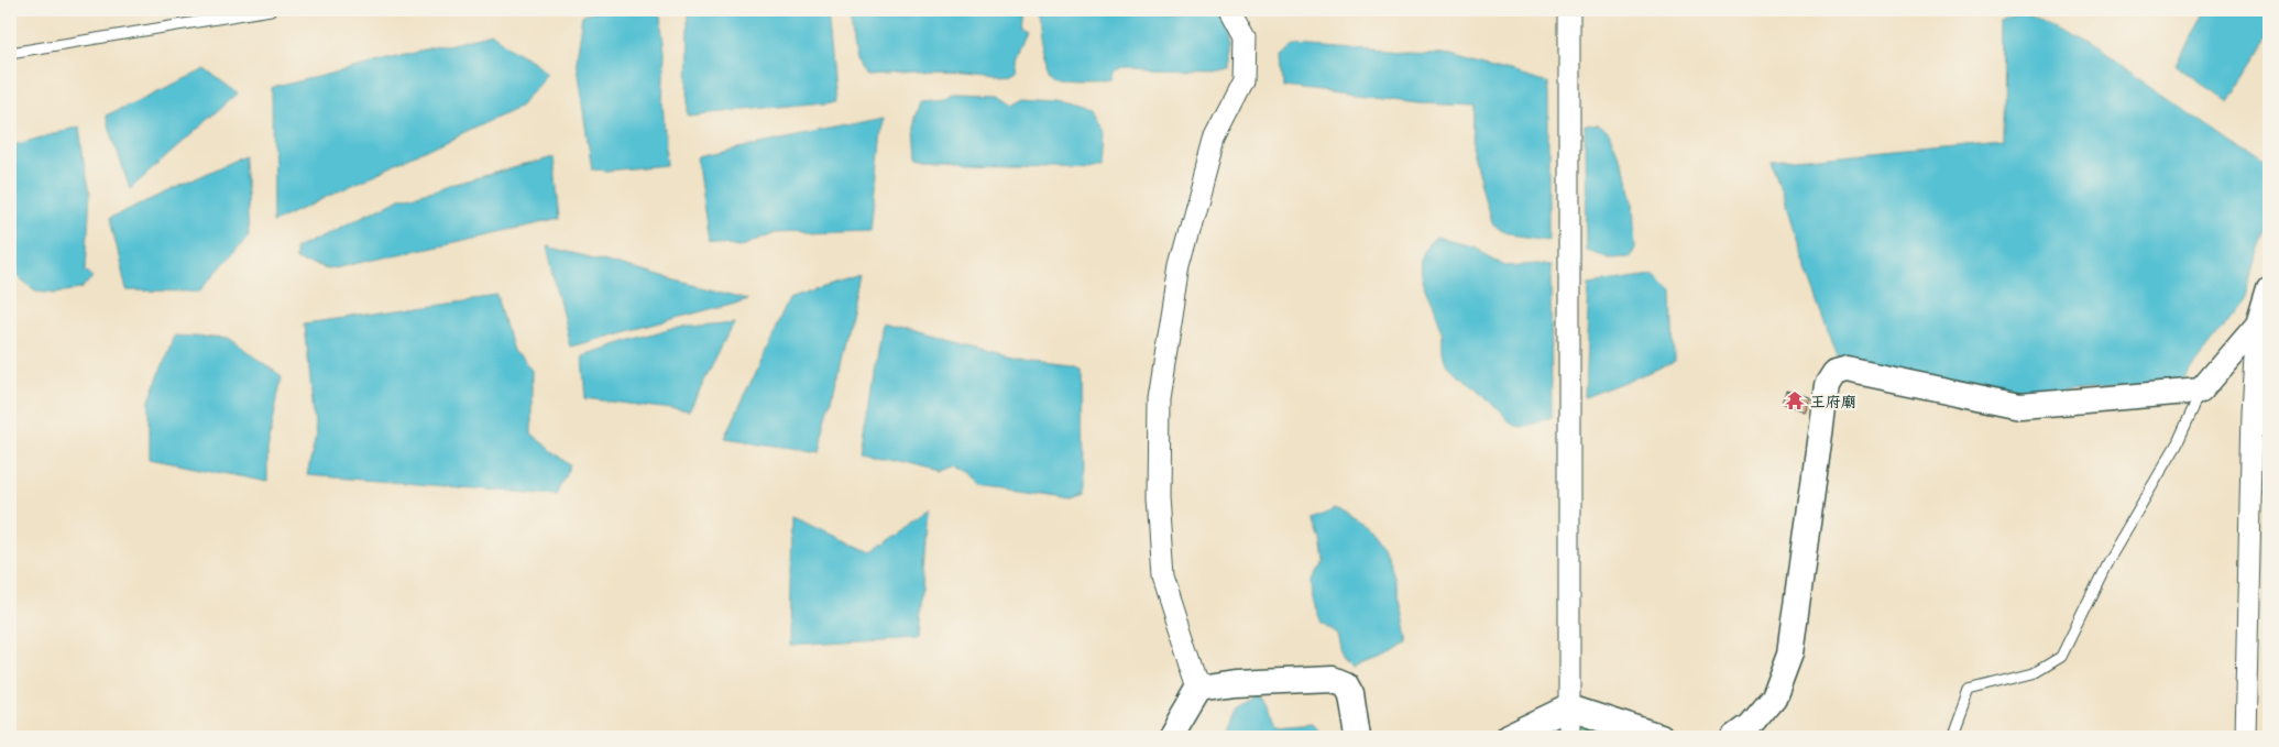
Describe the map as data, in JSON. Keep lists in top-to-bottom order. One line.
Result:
{"places":{"temple":["王府廟"]}}
